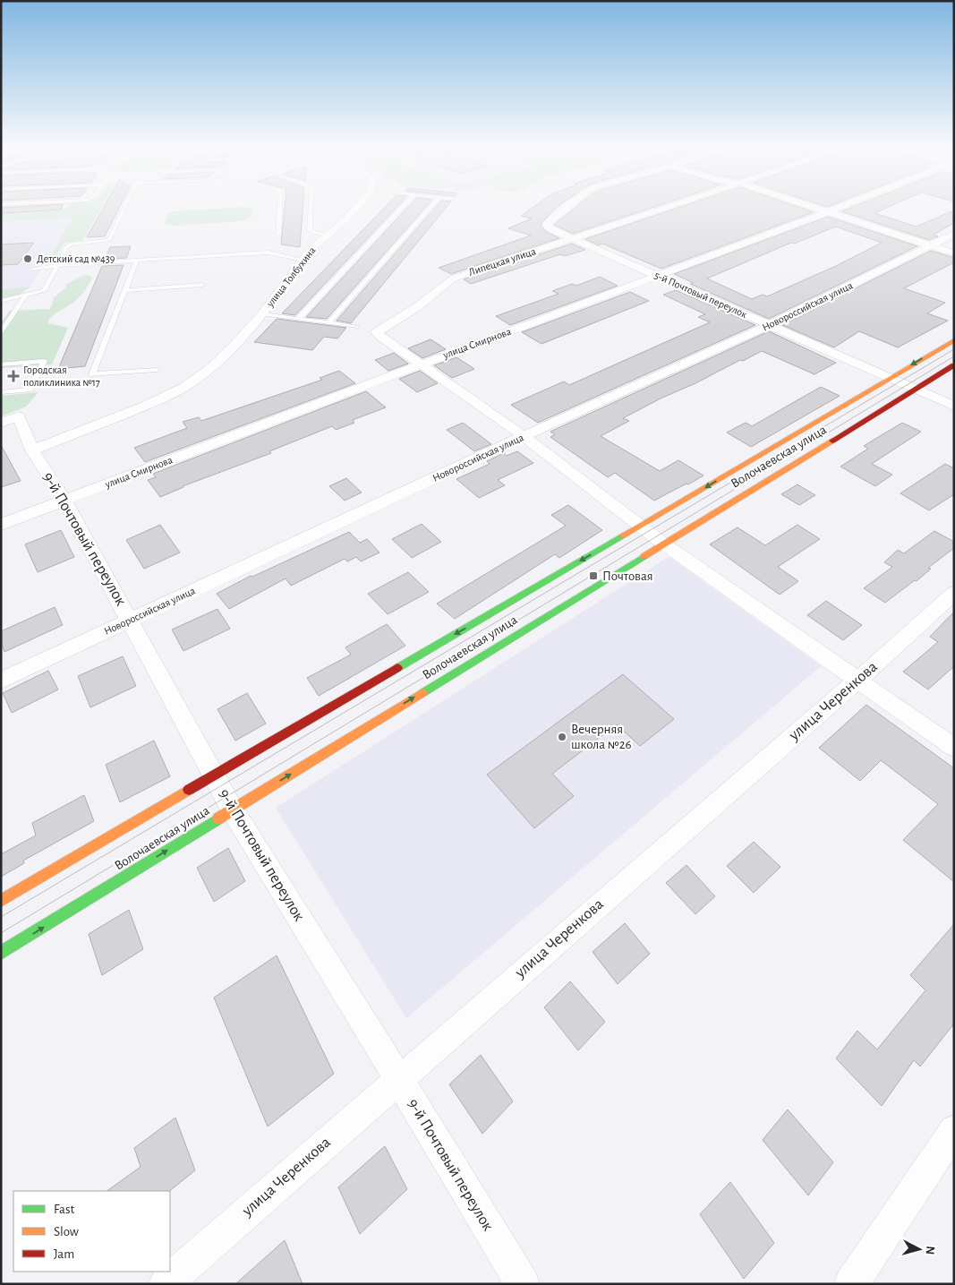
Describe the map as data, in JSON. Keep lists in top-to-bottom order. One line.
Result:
{"streets":{"main road":["Волочаевская улица"],"street":["Липецкая улица","улица Толбухина","5-й Почтовый переулок","Новороссийская улица","улица Смирнова","9-й Почтовый переулок","улица Черенкова"]},"crossings":[["Липецкая улица","5-й Почтовый переулок"],["Липецкая улица","улица Смирнова"],["улица Толбухина","9-й Почтовый переулок"],["5-й Почтовый переулок","Новороссийская улица"],["5-й Почтовый переулок","улица Смирнова"],["5-й Почтовый переулок","Волочаевская улица"],["Новороссийская улица","9-й Почтовый переулок"],["улица Смирнова","9-й Почтовый переулок"],["Волочаевская улица","9-й Почтовый переулок"],["9-й Почтовый переулок","улица Черенкова"]],"places":{"other":["Детский сад №439","Вечерняя школа №26"],"health":["Городская поликлиника №17"],"transit":["Почтовая"]},"legend":["Fast","Slow","Jam"],"north":"right"}
